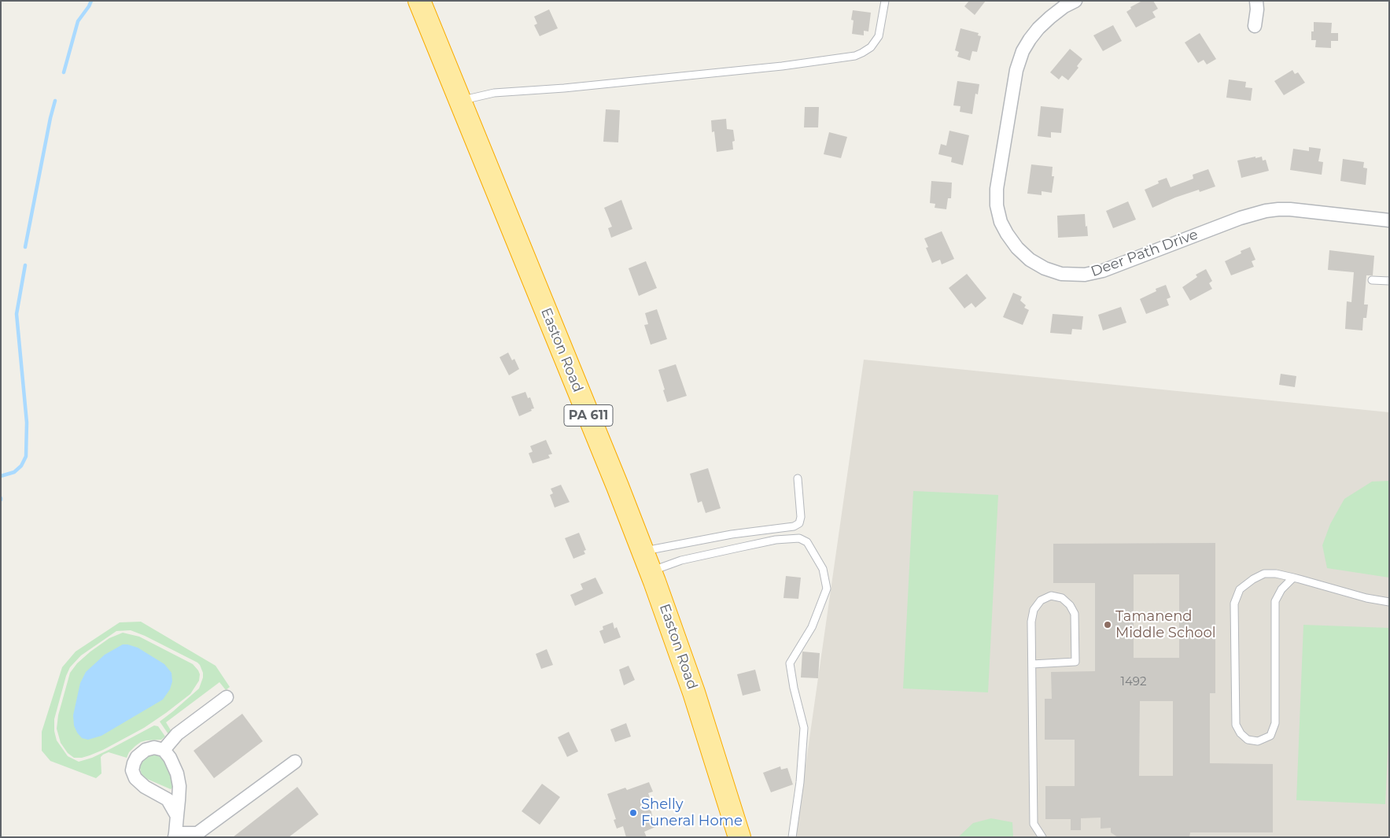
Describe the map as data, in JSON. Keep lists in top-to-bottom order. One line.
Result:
{"streets":{"highway":["Easton Road","PA 611"],"street":["Deer Path Drive"]},"places":["Tamanend Middle School","Shelly Funeral Home"],"house_numbers":["1492"]}
